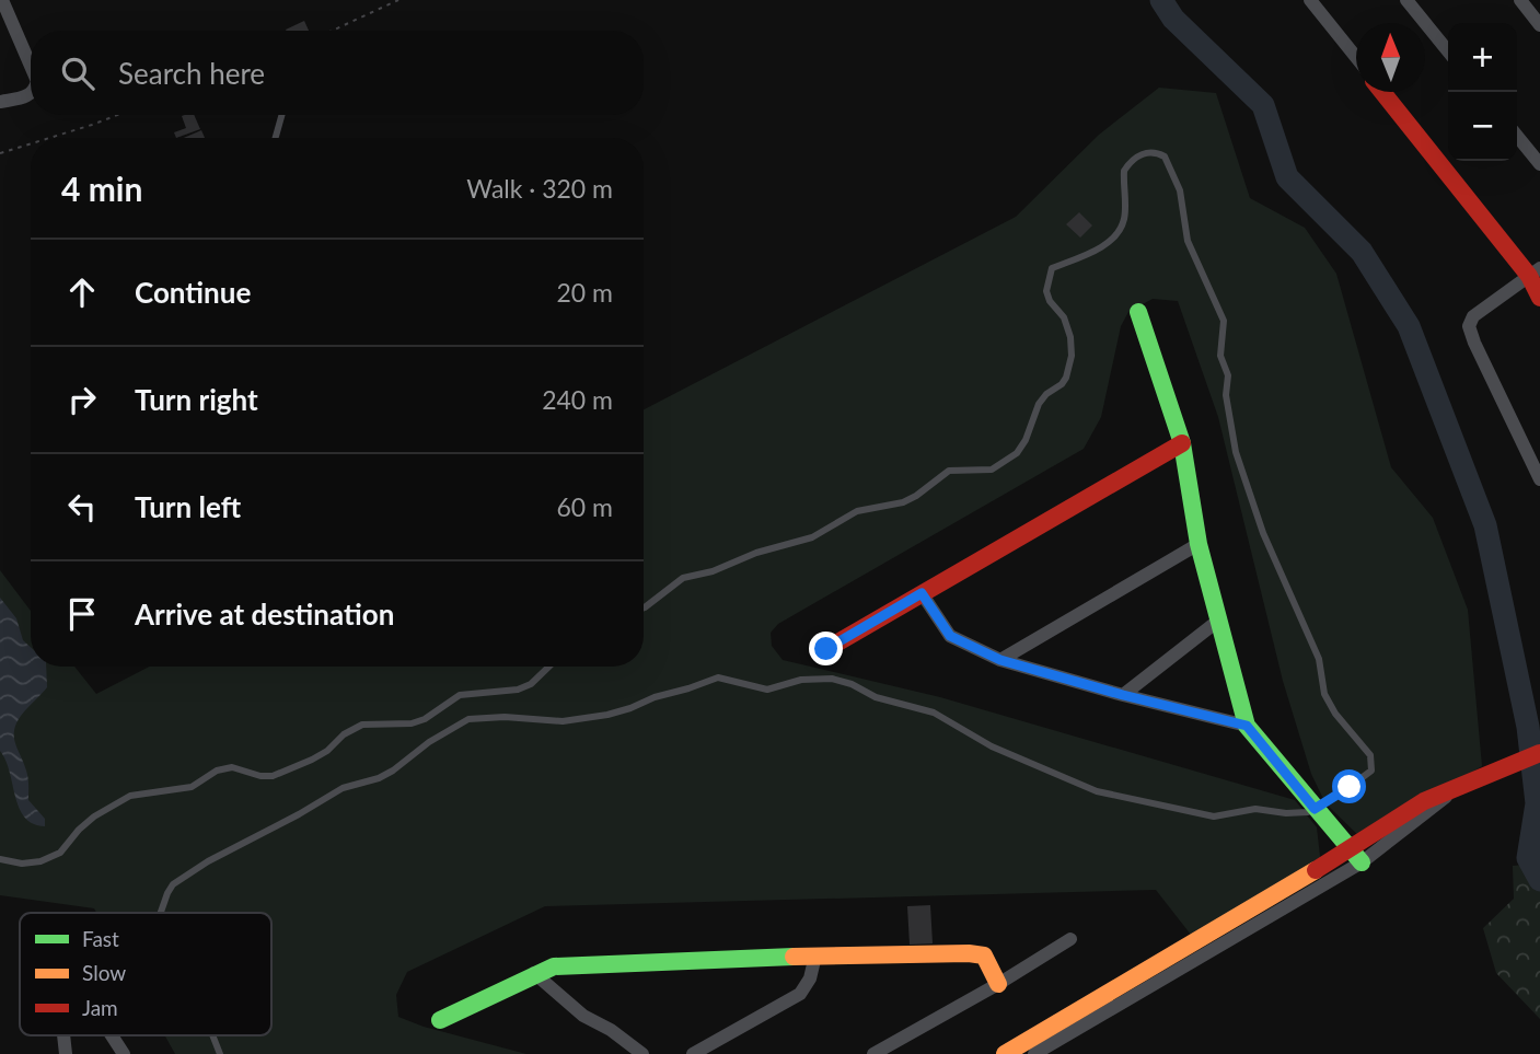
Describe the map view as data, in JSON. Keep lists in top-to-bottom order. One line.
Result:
{"legend":["Fast","Slow","Jam"],"north":"top","page":{"map_buttons":["+","−"],"search":"Search here","heading":["4 min","Walk · 320 m"],"list":[["Continue","20 m"],["Turn right","240 m"],["Turn left","60 m"],"Arrive at destination"]}}
